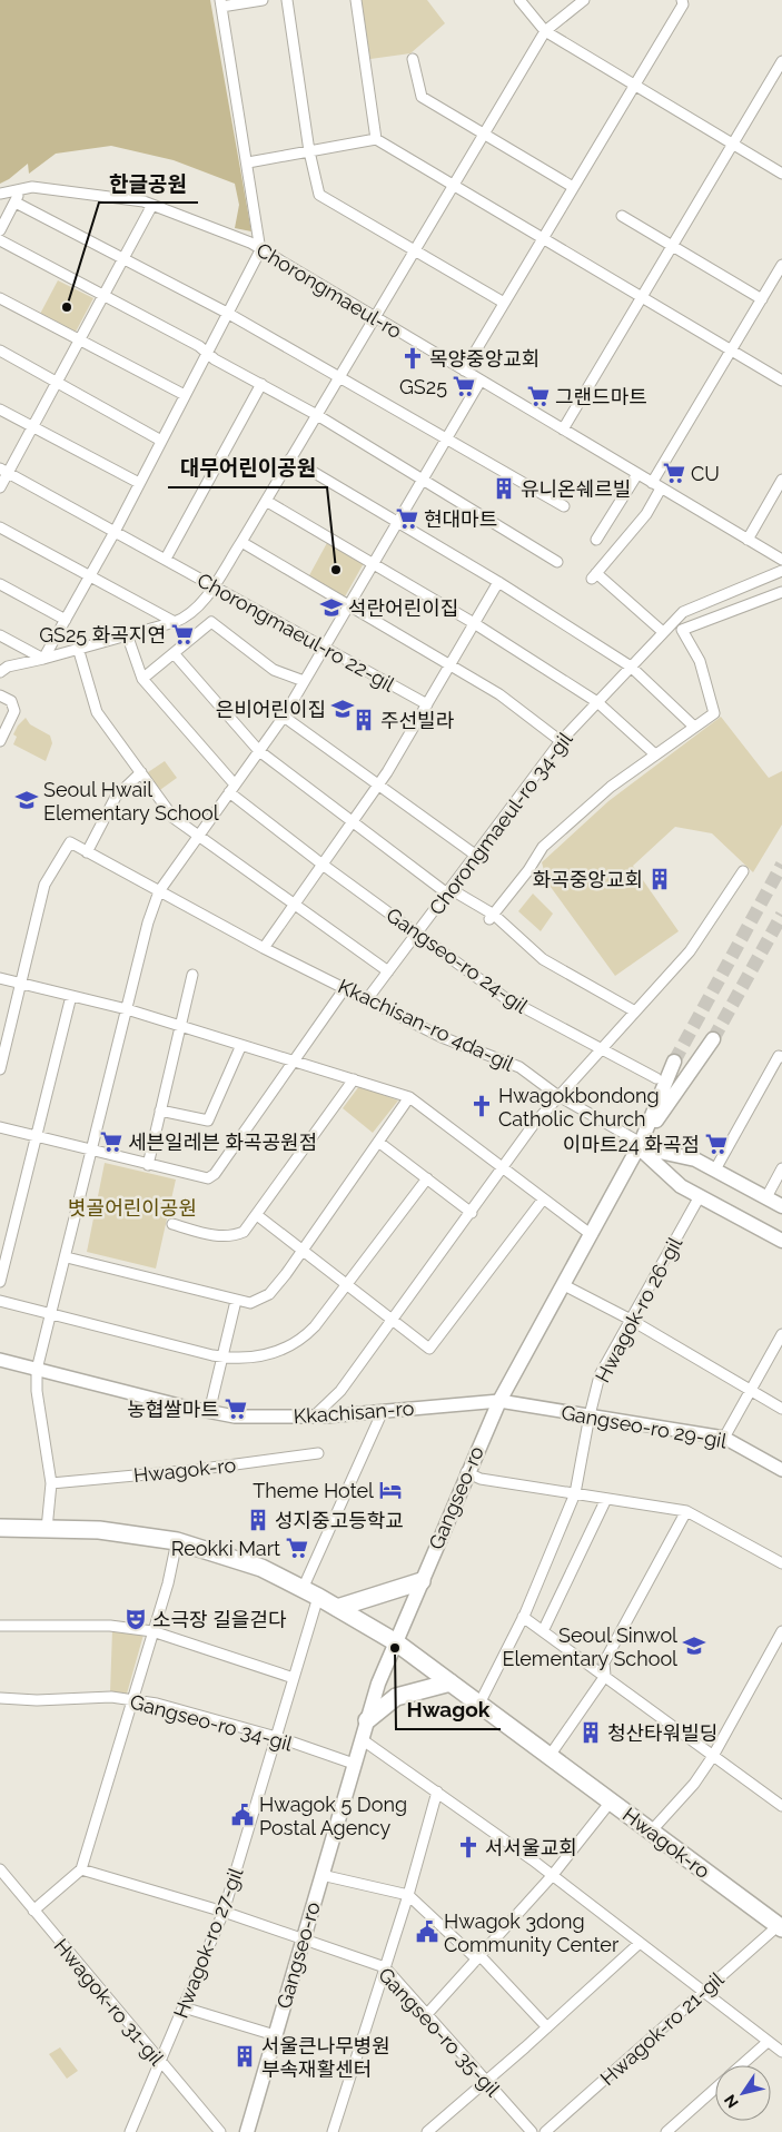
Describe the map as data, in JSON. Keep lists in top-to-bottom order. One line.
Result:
{"streets":{"main road":["Hwagok-ro","Gangseo-ro"],"street":["Chorongmaeul-ro","Chorongmaeul-ro 22-gil","Chorongmaeul-ro 34-gil","Gangseo-ro 24-gil","Kkachisan-ro 4da-gil","Hwagok-ro 26-gil","Kkachisan-ro","Gangseo-ro 29-gil","Gangseo-ro 34-gil","Hwagok-ro 27-gil","Hwagok-ro 31-gil","Hwagok-ro 21-gil","Gangseo-ro 35-gil"]},"crossings":[["Chorongmaeul-ro 34-gil","Gangseo-ro 24-gil"],["Chorongmaeul-ro 34-gil","Kkachisan-ro 4da-gil"],["Kkachisan-ro 4da-gil","Gangseo-ro"],["Hwagok-ro 26-gil","Gangseo-ro 29-gil"],["Hwagok-ro 26-gil","Hwagok-ro"],["Kkachisan-ro","Gangseo-ro 29-gil"],["Kkachisan-ro","Gangseo-ro"],["Gangseo-ro 29-gil","Gangseo-ro"],["Hwagok-ro","Gangseo-ro"],["Hwagok-ro","Hwagok-ro 27-gil"],["Hwagok-ro","Hwagok-ro 21-gil"],["Gangseo-ro","Gangseo-ro 34-gil"],["Gangseo-ro","Hwagok-ro 27-gil"],["Gangseo-ro","Gangseo-ro 35-gil"],["Gangseo-ro 34-gil","Hwagok-ro 27-gil"],["Hwagok-ro 27-gil","Hwagok-ro 31-gil"],["Hwagok-ro 27-gil","Gangseo-ro 35-gil"]],"parks":["볏골어린이공원"],"places":{"other":["한글공원","대무어린이공원","Hwagok"],"church":["목양중앙교회","Hwagokbondong Catholic Church","서서울교회"],"supermarket":["GS25","그랜드마트","CU","현대마트","GS25 화곡지연","세븐일레븐 화곡공원점","이마트24 화곡점","농협쌀마트","Reokki Mart"],"building":["유니온쉐르빌","주선빌라","화곡중앙교회","성지중고등학교","청산타워빌딩","서울큰나무병원 부속재활센터"],"school or university":["석란어린이집","은비어린이집","Seoul Hwail Elementary School","Seoul Sinwol Elementary School"],"hotel":["Theme Hotel"],"theatre":["소극장 길을걷다"],"public building":["Hwagok 5 Dong Postal Agency","Hwagok 3dong Community Center"]},"north":"bottom left"}
